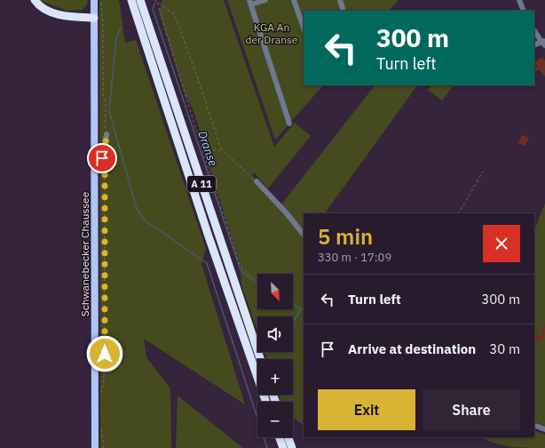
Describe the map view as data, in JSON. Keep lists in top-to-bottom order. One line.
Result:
{"streets":{"highway":["A 11"],"main road":["Schwanebecker Chaussee"]},"water":["Dranse"],"parks":["KGA An der Dranse"],"north":"bottom right","page":{"turn":["300 m","Turn left"],"heading":["5 min","330 m · 17:09"],"map_buttons":["+","−"],"list":[{"name":"Turn left","value":"300 m"},{"name":"Arrive at destination","value":"30 m"}],"buttons":["Exit","Share"]}}
